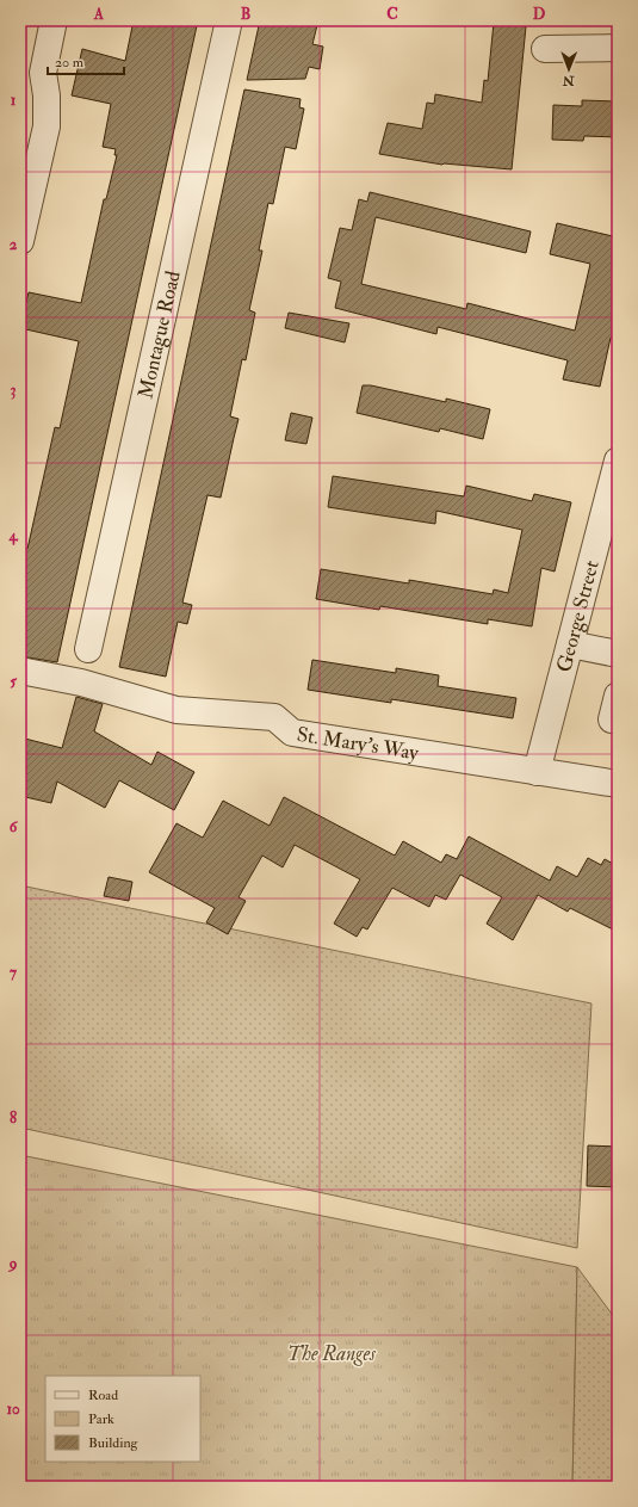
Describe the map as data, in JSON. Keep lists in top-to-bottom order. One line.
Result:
{"streets":{"street":["Montague Road","George Street","St. Mary's Way"]},"crossings":[["George Street","St. Mary's Way"]],"parks":["The Ranges"],"legend":["Road","Park","Building"],"scale_bar":"20 m","north":"bottom","grid":{"columns":["A","B","C","D"],"rows":["1","2","3","4","5","6","7","8","9","10"]}}
